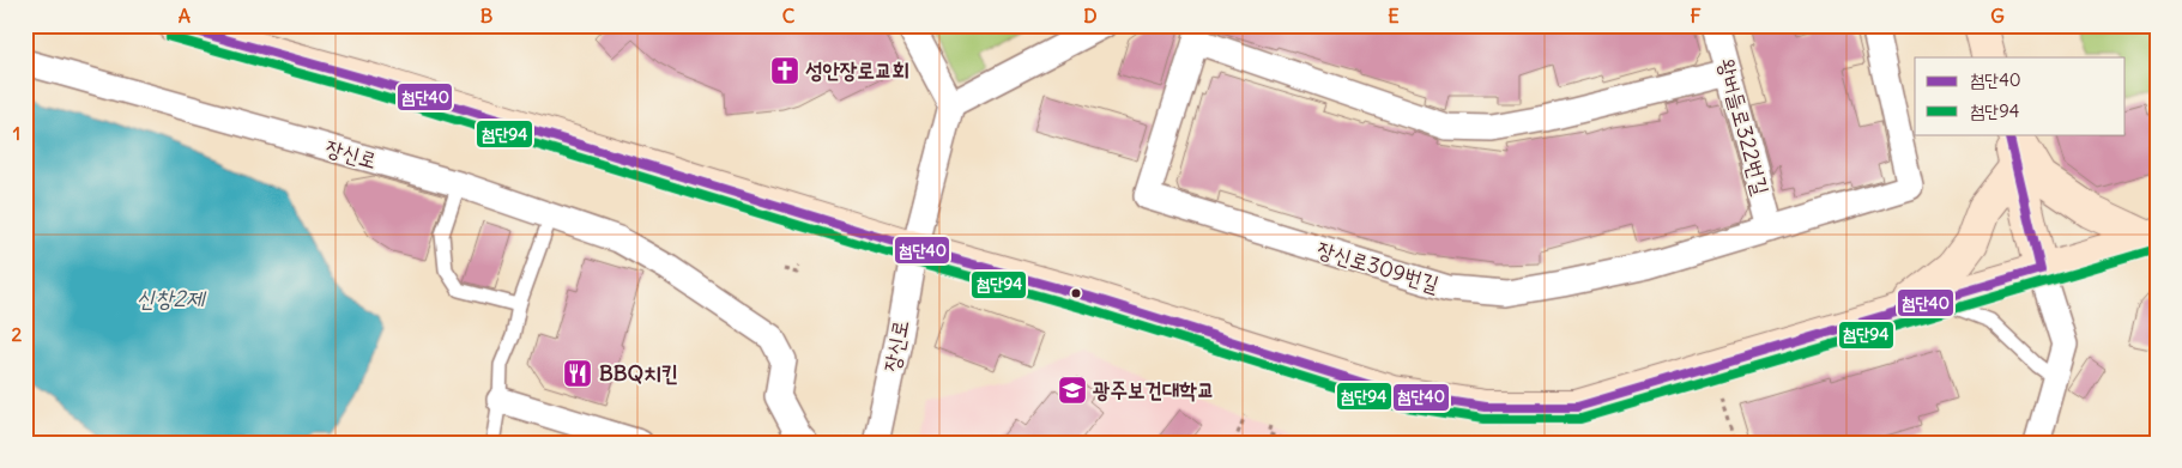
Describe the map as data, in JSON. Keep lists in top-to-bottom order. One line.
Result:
{"streets":{"street":["왕버들로322번길","장신로","장신로309번길"]},"crossings":[["왕버들로322번길","장신로309번길"]],"water":["신창2제"],"places":{"church":["성안장로교회"],"restaurant":["BBQ치킨"],"school or university":["광주보건대학교"]},"lines":["transit line 첨단40","transit line 첨단94"],"legend":["첨단40","첨단94"],"grid":{"columns":["A","B","C","D","E","F","G"],"rows":["1","2"]}}
